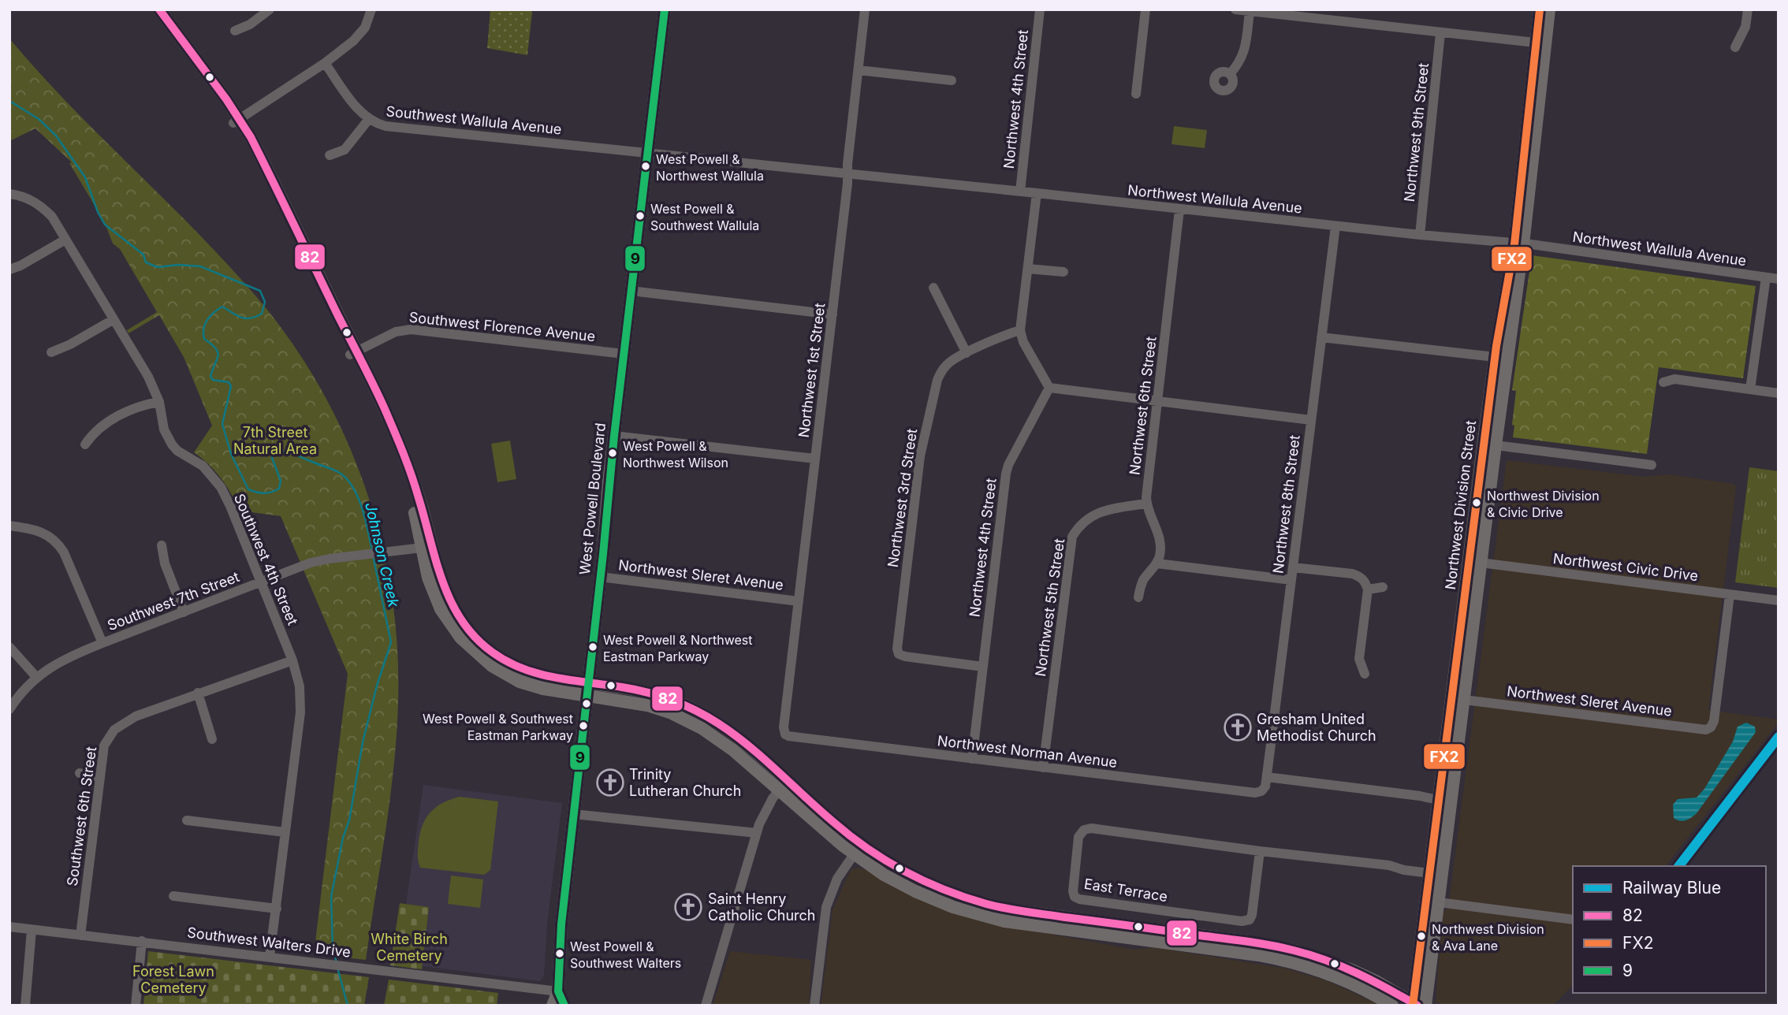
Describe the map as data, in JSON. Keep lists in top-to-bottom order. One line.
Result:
{"streets":{"main road":["West Powell Boulevard","Northwest Division Street"],"street":["Northwest 4th Street","Southwest Wallula Avenue","Northwest 9th Street","Northwest Wallula Avenue","Southwest Florence Avenue","Northwest 1st Street","Northwest 6th Street","Northwest 3rd Street","Northwest 8th Street","Southwest 4th Street","Northwest Civic Drive","Northwest Sleret Avenue","Southwest 7th Street","Northwest 5th Street","Northwest Norman Avenue","Southwest 6th Street","East Terrace","Southwest Walters Drive"]},"crossings":[["Northwest 4th Street","Northwest Wallula Avenue"],["Northwest 4th Street","Northwest 3rd Street"],["Northwest 4th Street","Northwest Norman Avenue"],["Southwest Wallula Avenue","Northwest Wallula Avenue"],["Southwest Wallula Avenue","West Powell Boulevard"],["Northwest 9th Street","Northwest Wallula Avenue"],["Northwest Wallula Avenue","Northwest 1st Street"],["Northwest Wallula Avenue","Northwest 6th Street"],["Northwest Wallula Avenue","West Powell Boulevard"],["Northwest Wallula Avenue","Northwest 8th Street"],["Northwest Wallula Avenue","Northwest Division Street"],["Southwest Florence Avenue","West Powell Boulevard"],["Northwest 1st Street","Northwest Sleret Avenue"],["Northwest 1st Street","Northwest Norman Avenue"],["Northwest 6th Street","Northwest 5th Street"],["West Powell Boulevard","Northwest Sleret Avenue"],["West Powell Boulevard","Southwest Walters Drive"],["Northwest 8th Street","Northwest Norman Avenue"],["Northwest Division Street","Northwest Civic Drive"],["Northwest Division Street","Northwest Sleret Avenue"],["Northwest Division Street","Northwest Norman Avenue"],["Northwest Division Street","East Terrace"],["Southwest 4th Street","Southwest 7th Street"],["Southwest 4th Street","Southwest 6th Street"],["Southwest 4th Street","Southwest Walters Drive"],["Northwest Civic Drive","Northwest Sleret Avenue"],["Northwest 5th Street","Northwest Norman Avenue"],["Southwest 6th Street","Southwest Walters Drive"]],"water":["Johnson Creek"],"parks":["7th Street Natural Area","White Birch Cemetery","Forest Lawn Cemetery"],"places":{"other":["West Powell & Northwest Wallula","West Powell & Southwest Wallula","West Powell & Northwest Wilson","Northwest Division & Civic Drive","West Powell & Northwest Eastman Parkway","West Powell & Southwest Eastman Parkway","Northwest Division & Ava Lane","West Powell & Southwest Walters"],"church":["Gresham United Methodist Church","Trinity Lutheran Church","Saint Henry Catholic Church"]},"lines":["transit line 82","transit line FX2","transit line 9","rail line Blue"],"legend":["Railway Blue","82","FX2","9"]}
